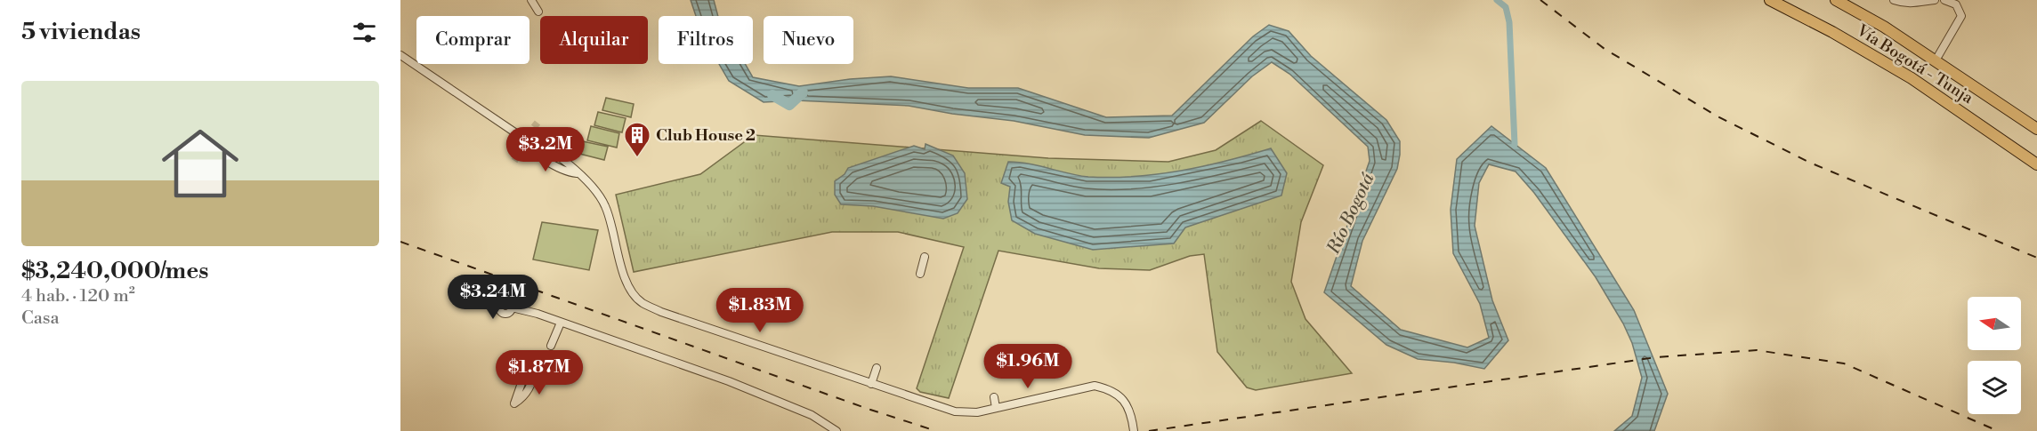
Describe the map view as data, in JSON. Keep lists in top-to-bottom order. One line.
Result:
{"streets":{"highway":["Vía Bogotá - Tunja"]},"water":["Río Bogotá"],"places":{"building":["Club House 2"]},"north":"left","page":{"heading":"5 viviendas","chip":["Comprar","Alquilar","Filtros","Nuevo"],"list":[{"name":"$3,240,000/mes","note":"4 hab. · 120 m² · Casa"}],"price":["$3.2M","$3.24M","$1.83M","$1.96M","$1.87M"]}}
